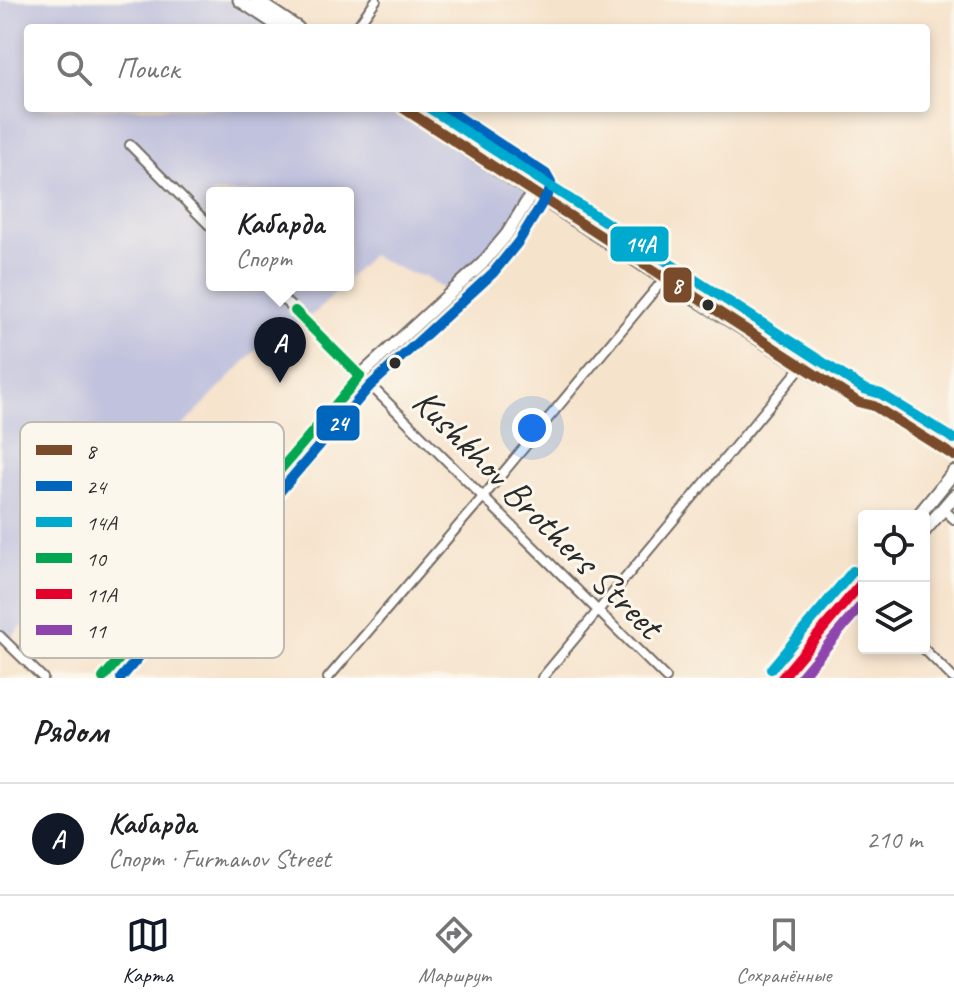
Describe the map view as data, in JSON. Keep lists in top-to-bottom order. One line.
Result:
{"streets":{"street":["Kushkhov Brothers Street"]},"lines":["transit line 8","transit line 24","transit line 14А","transit line 10","transit line 11А","transit line 11"],"legend":["8","24","14А","10","11А","11"],"page":{"search":"Поиск","popup":["Кабарда","Спорт"],"pins":"A","heading":"Рядом","list":[{"mark":"A","name":"Кабарда","note":"Спорт · Furmanov Street","value":"210 m"}],"nav":["Карта","Маршрут","Сохранённые"]}}
